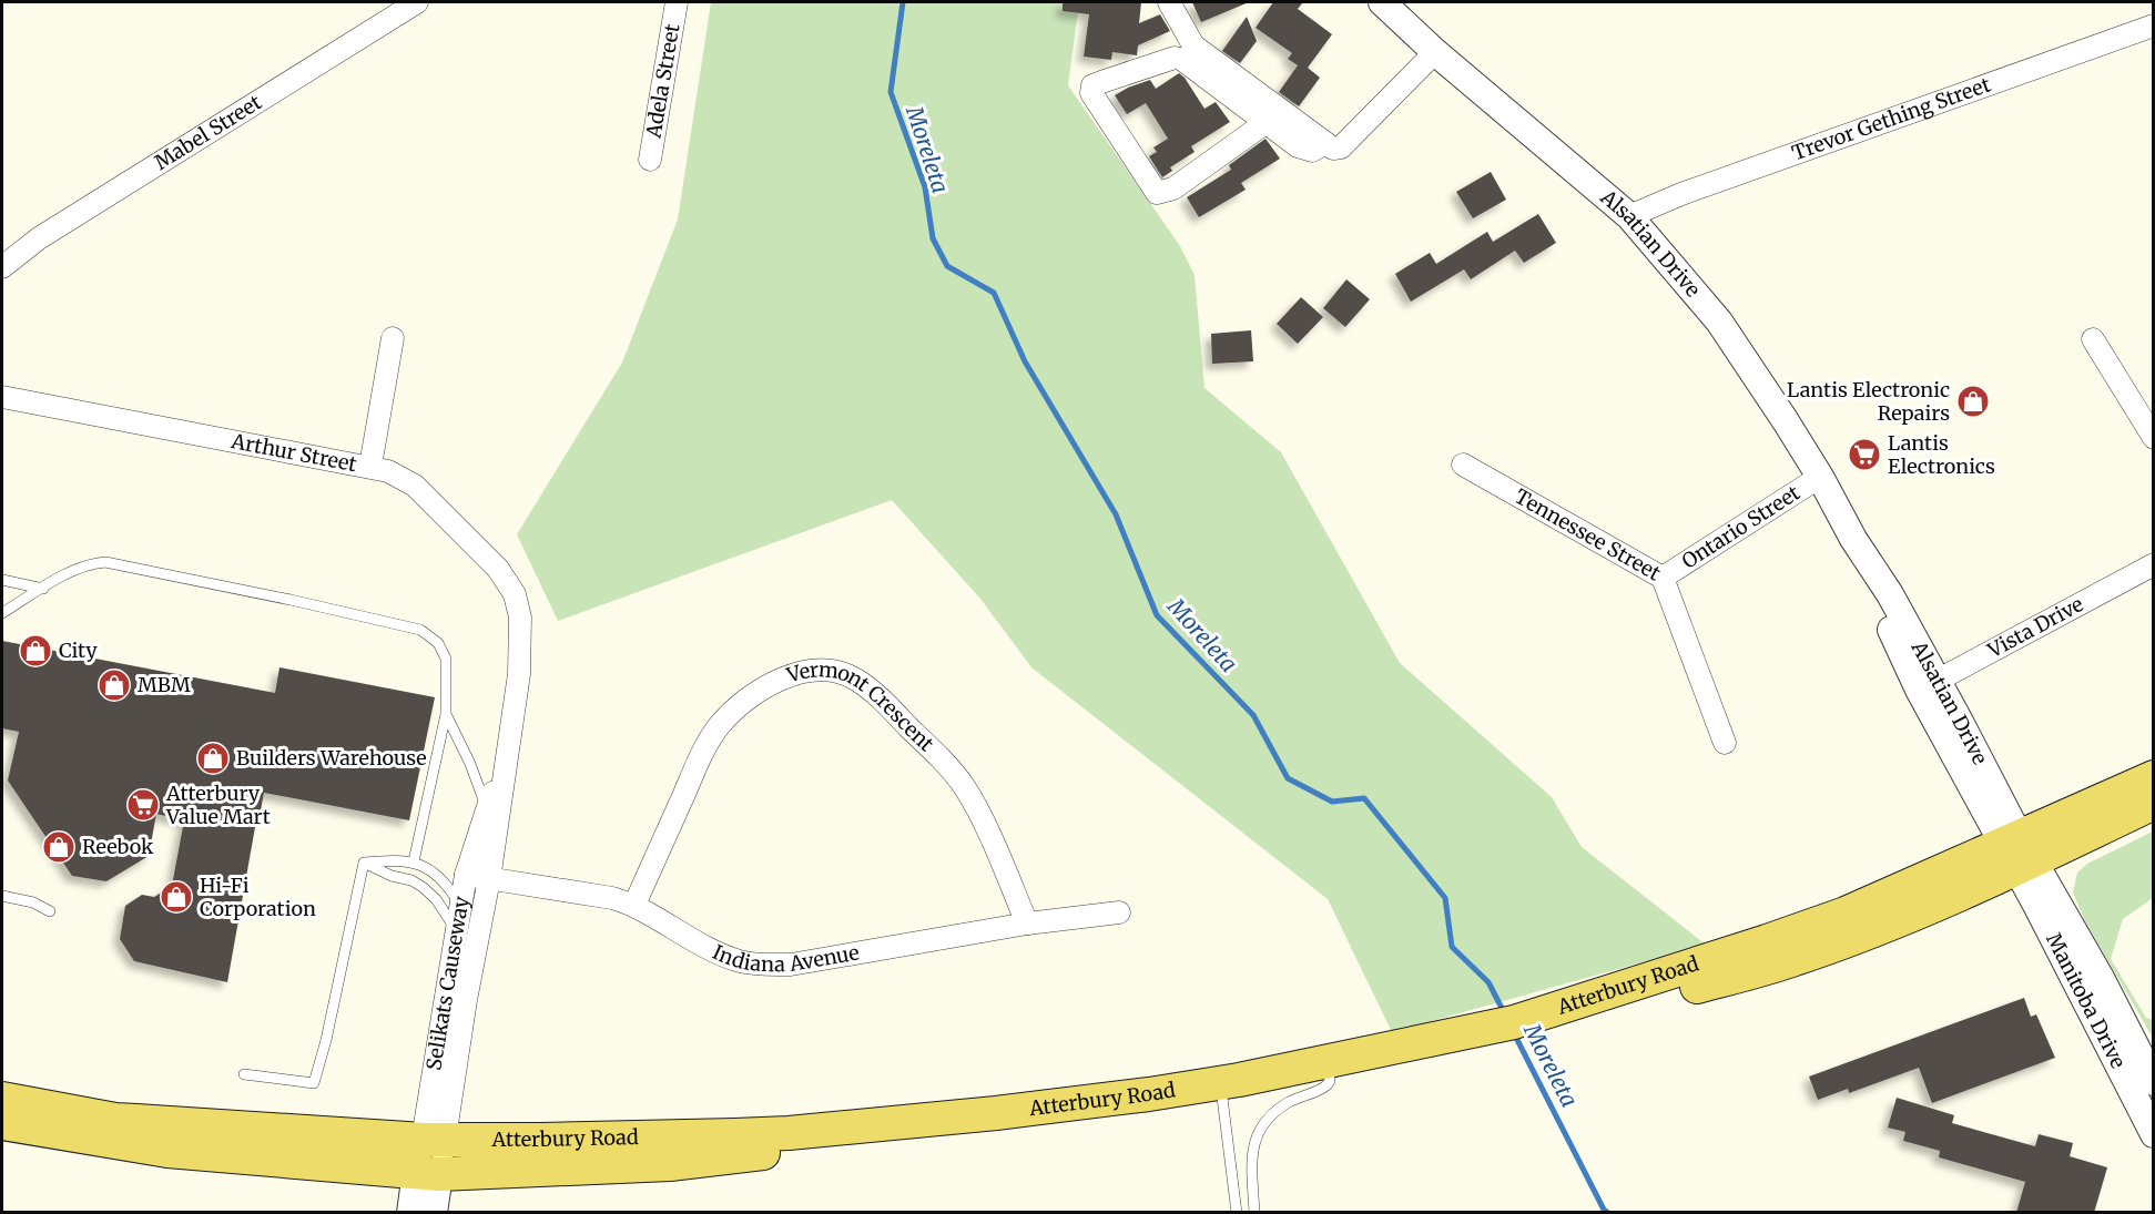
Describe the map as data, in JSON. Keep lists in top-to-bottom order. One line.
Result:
{"streets":{"main road":["Atterbury Road"],"street":["Adela Street","Trevor Gething Street","Mabel Street","Alsatian Drive","Arthur Street","Ontario Street","Tennessee Street","Vista Drive","Vermont Crescent","Indiana Avenue","Selikats Causeway","Manitoba Drive"]},"crossings":[["Trevor Gething Street","Alsatian Drive"],["Alsatian Drive","Ontario Street"],["Alsatian Drive","Vista Drive"],["Alsatian Drive","Atterbury Road"],["Alsatian Drive","Manitoba Drive"],["Arthur Street","Selikats Causeway"],["Ontario Street","Tennessee Street"],["Vermont Crescent","Indiana Avenue"],["Indiana Avenue","Selikats Causeway"],["Selikats Causeway","Atterbury Road"],["Atterbury Road","Manitoba Drive"]],"water":["Moreleta"],"places":{"shop":["Lantis Electronic Repairs","City","MBM","Builders Warehouse","Reebok","Hi-Fi Corporation"],"supermarket":["Lantis Electronics","Atterbury Value Mart"]}}
